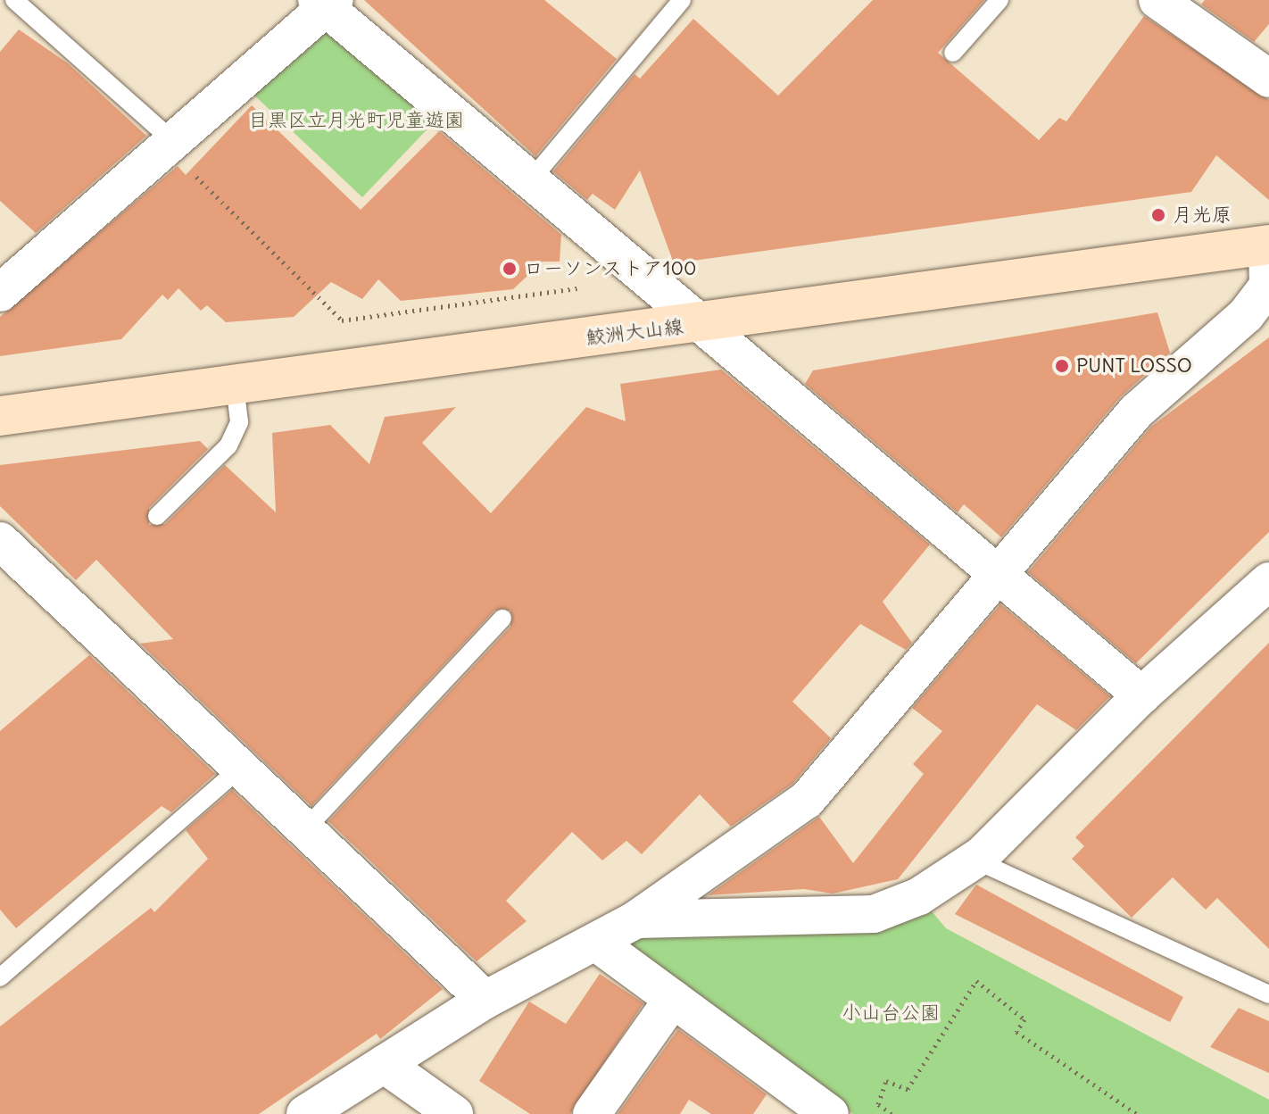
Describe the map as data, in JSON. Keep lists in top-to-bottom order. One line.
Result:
{"streets":{"main road":["鮫洲大山線"]},"parks":["目黒区立月光町児童遊園","小山台公園"],"places":["月光原","ローソンストア100","PUNT LOSSO"]}
